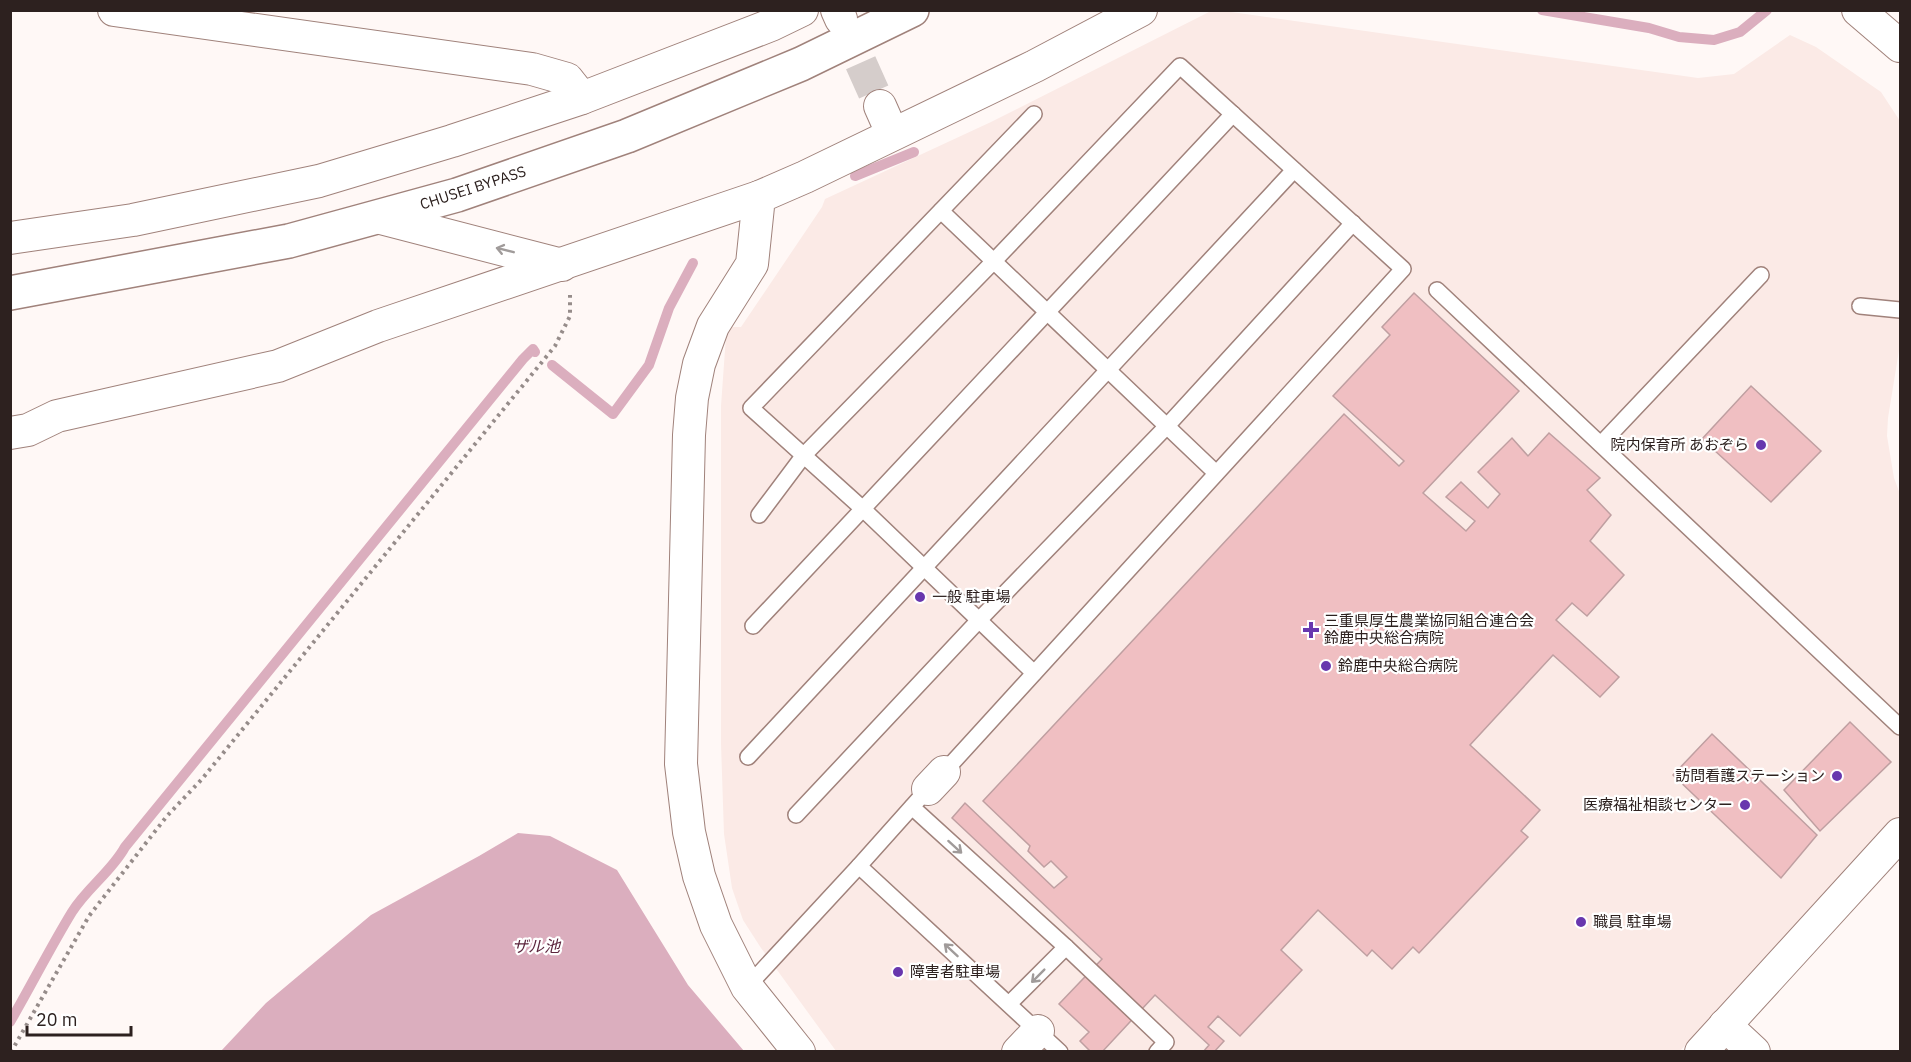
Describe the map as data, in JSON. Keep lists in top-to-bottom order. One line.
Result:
{"streets":{"highway":["CHUSEI BYPASS"]},"water":["ザル池"],"places":{"other":["院内保育所 あおぞら","一般 駐車場","鈴鹿中央総合病院","訪問看護ステーション","医療福祉相談センター","職員 駐車場","障害者駐車場"],"health":["三重県厚生農業協同組合連合会 鈴鹿中央総合病院"]},"scale_bar":"20 m"}
